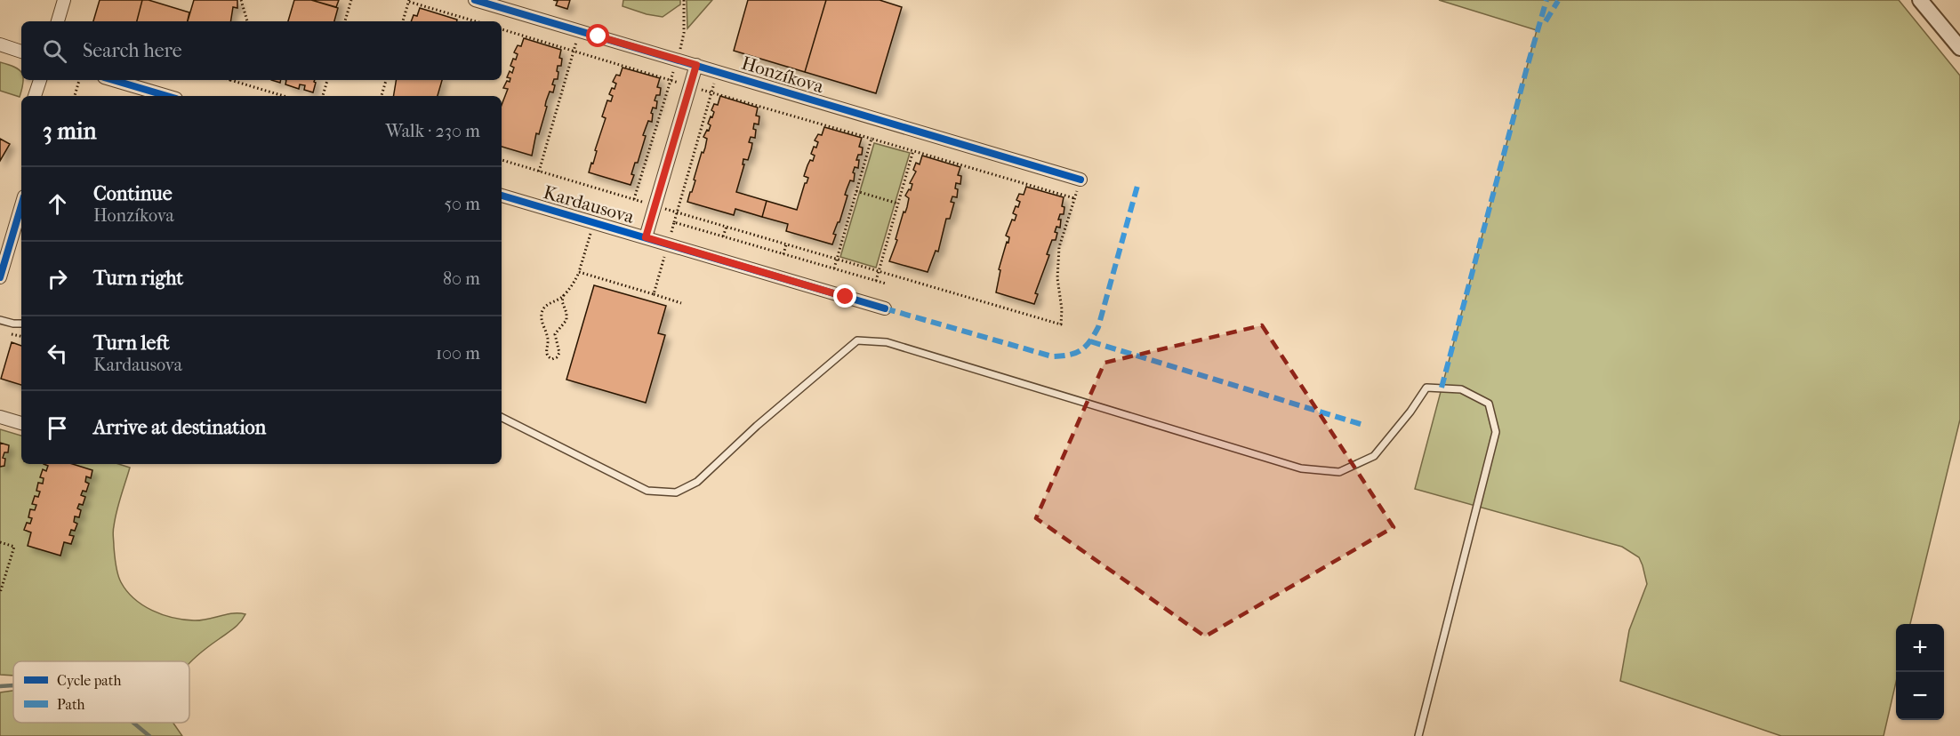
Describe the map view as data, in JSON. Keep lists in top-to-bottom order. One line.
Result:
{"streets":{"street":["Honzíkova","Kardausova"]},"legend":["Cycle path","Path"],"page":{"search":"Search here","heading":["3 min","Walk · 230 m"],"list":[["Continue","Honzíkova","50 m"],["Turn right","80 m"],["Turn left","Kardausova","100 m"],"Arrive at destination"],"map_buttons":["+","−"]}}
